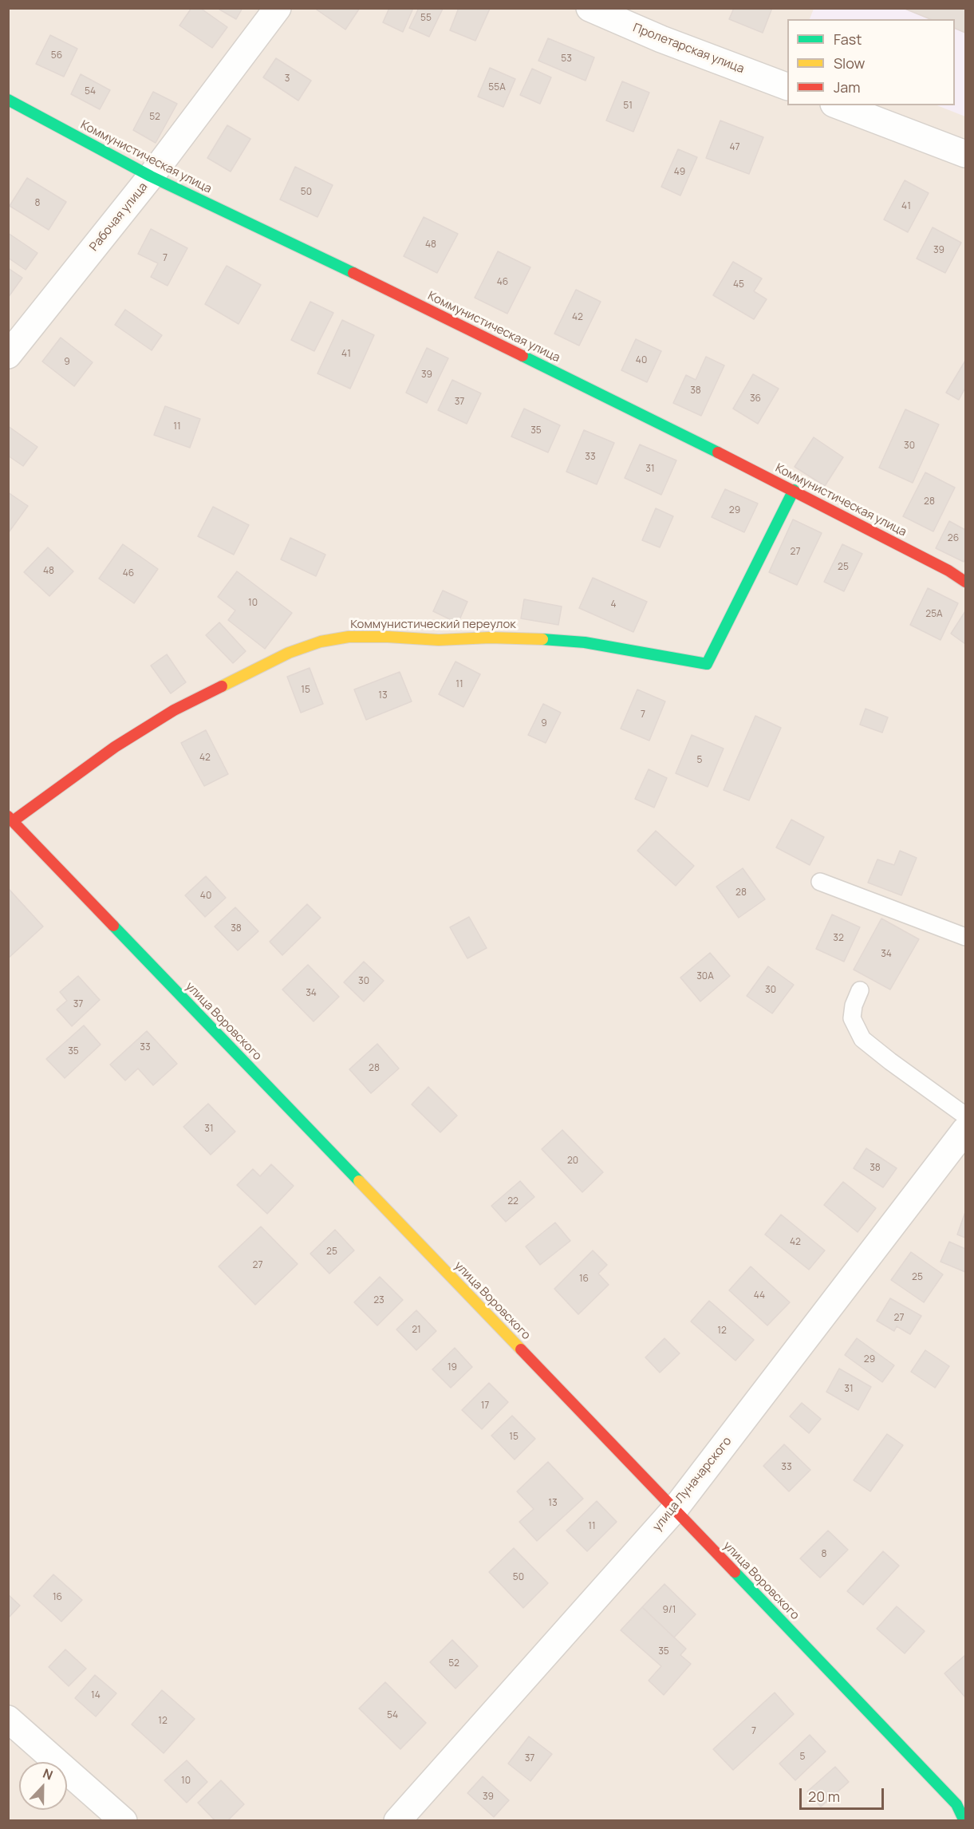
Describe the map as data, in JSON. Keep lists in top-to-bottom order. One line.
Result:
{"streets":{"street":["Пролетарская улица","Коммунистическая улица","Рабочая улица","Коммунистический переулок","улица Воровского","улица Луначарского"]},"crossings":[["Коммунистическая улица","Рабочая улица"],["Коммунистическая улица","Коммунистический переулок"],["Коммунистический переулок","улица Воровского"],["улица Воровского","улица Луначарского"]],"house_numbers":["55","56","53","3","55А","54","51","52","47","49","50","8","41","48","39","7","46","45","42","41","40","9","39","38","36","37","11","35","30","33","31","28","29","26","27","25","48","46","10","4","25А","11","15","13","7","9","42","5","28","40","38","32","34","30А","30","30","34","37","33","35","28","31","20","38","22","42","25","27","25","16","44","23","27","21","12","29","19","31","17","15","33","13","11","8","50","16","9/1","35","52","14","54","12","7","5","37","10","39"],"legend":["Fast","Slow","Jam"],"scale_bar":"20 m","north":"top"}
